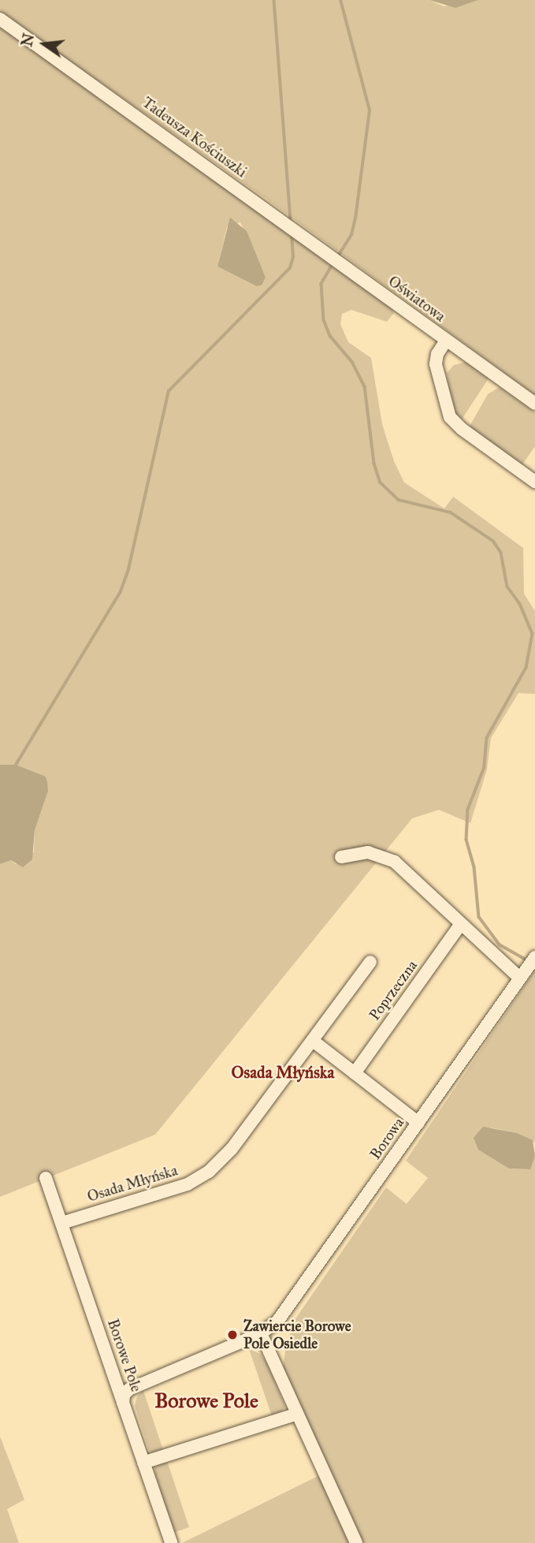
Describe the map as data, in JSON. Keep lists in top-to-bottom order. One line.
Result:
{"streets":{"street":["Tadeusza Kościuszki","Oświatowa","Poprzeczna","Borowa","Osada Młyńska","Borowe Pole"]},"crossings":[["Tadeusza Kościuszki","Oświatowa"],["Borowa","Borowe Pole"],["Osada Młyńska","Borowe Pole"]],"districts":["Osada Młyńska","Borowe Pole"],"places":["Zawiercie Borowe Pole Osiedle"],"north":"left"}
